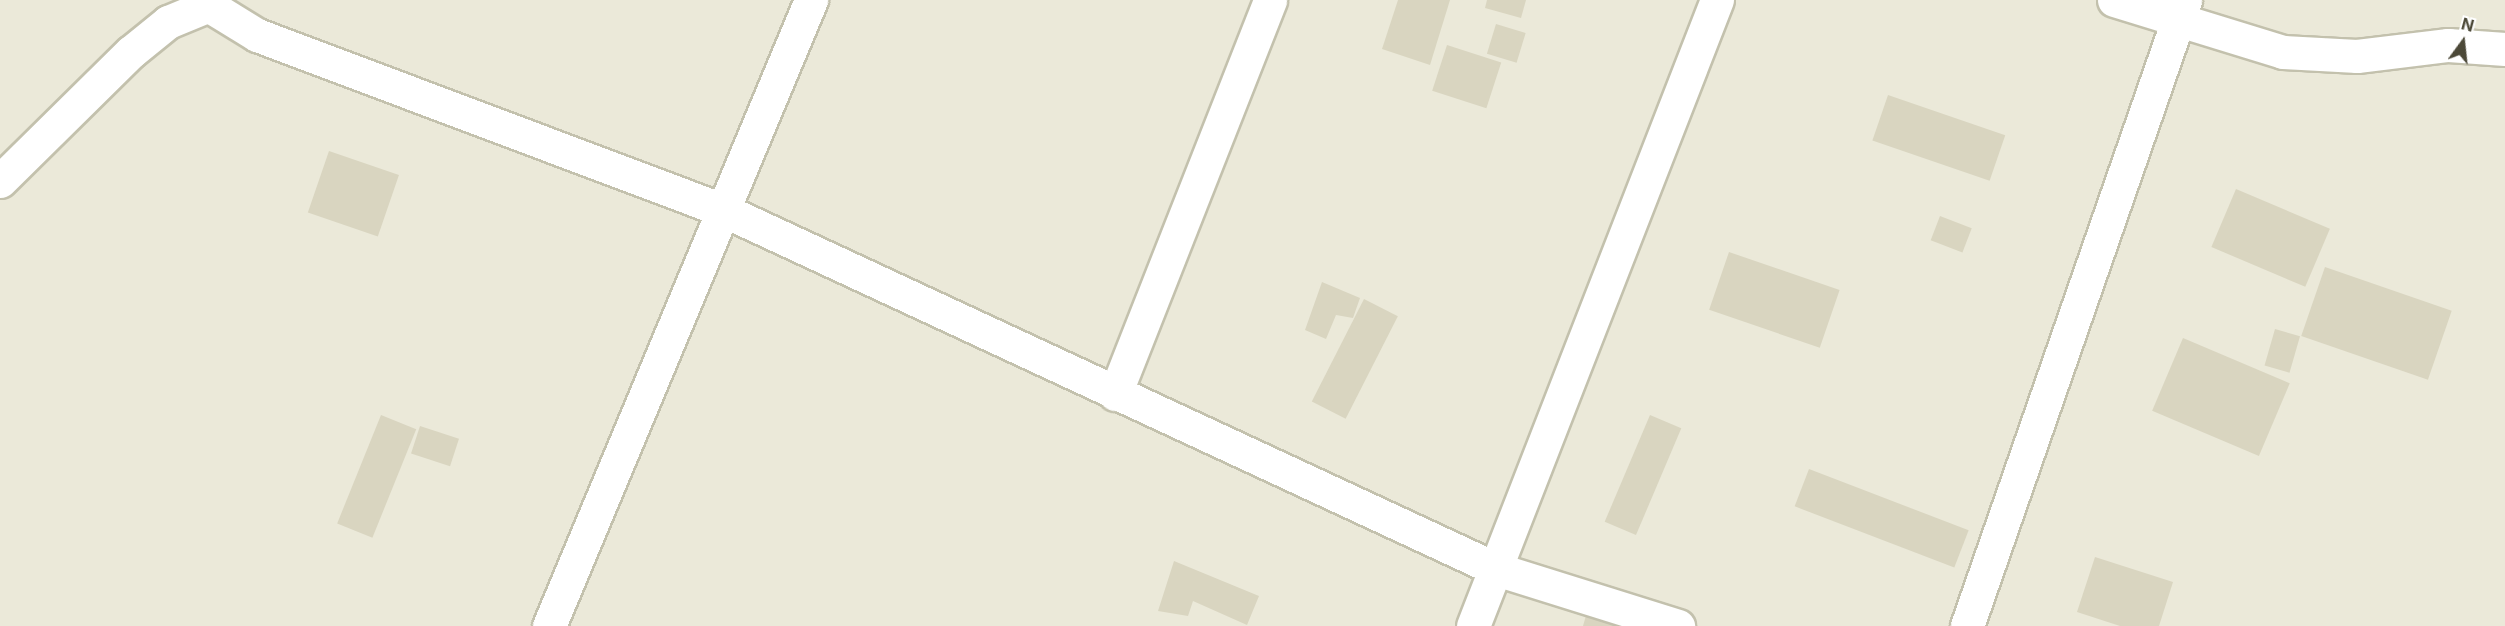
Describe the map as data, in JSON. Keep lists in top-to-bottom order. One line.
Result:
{"north":"top"}
